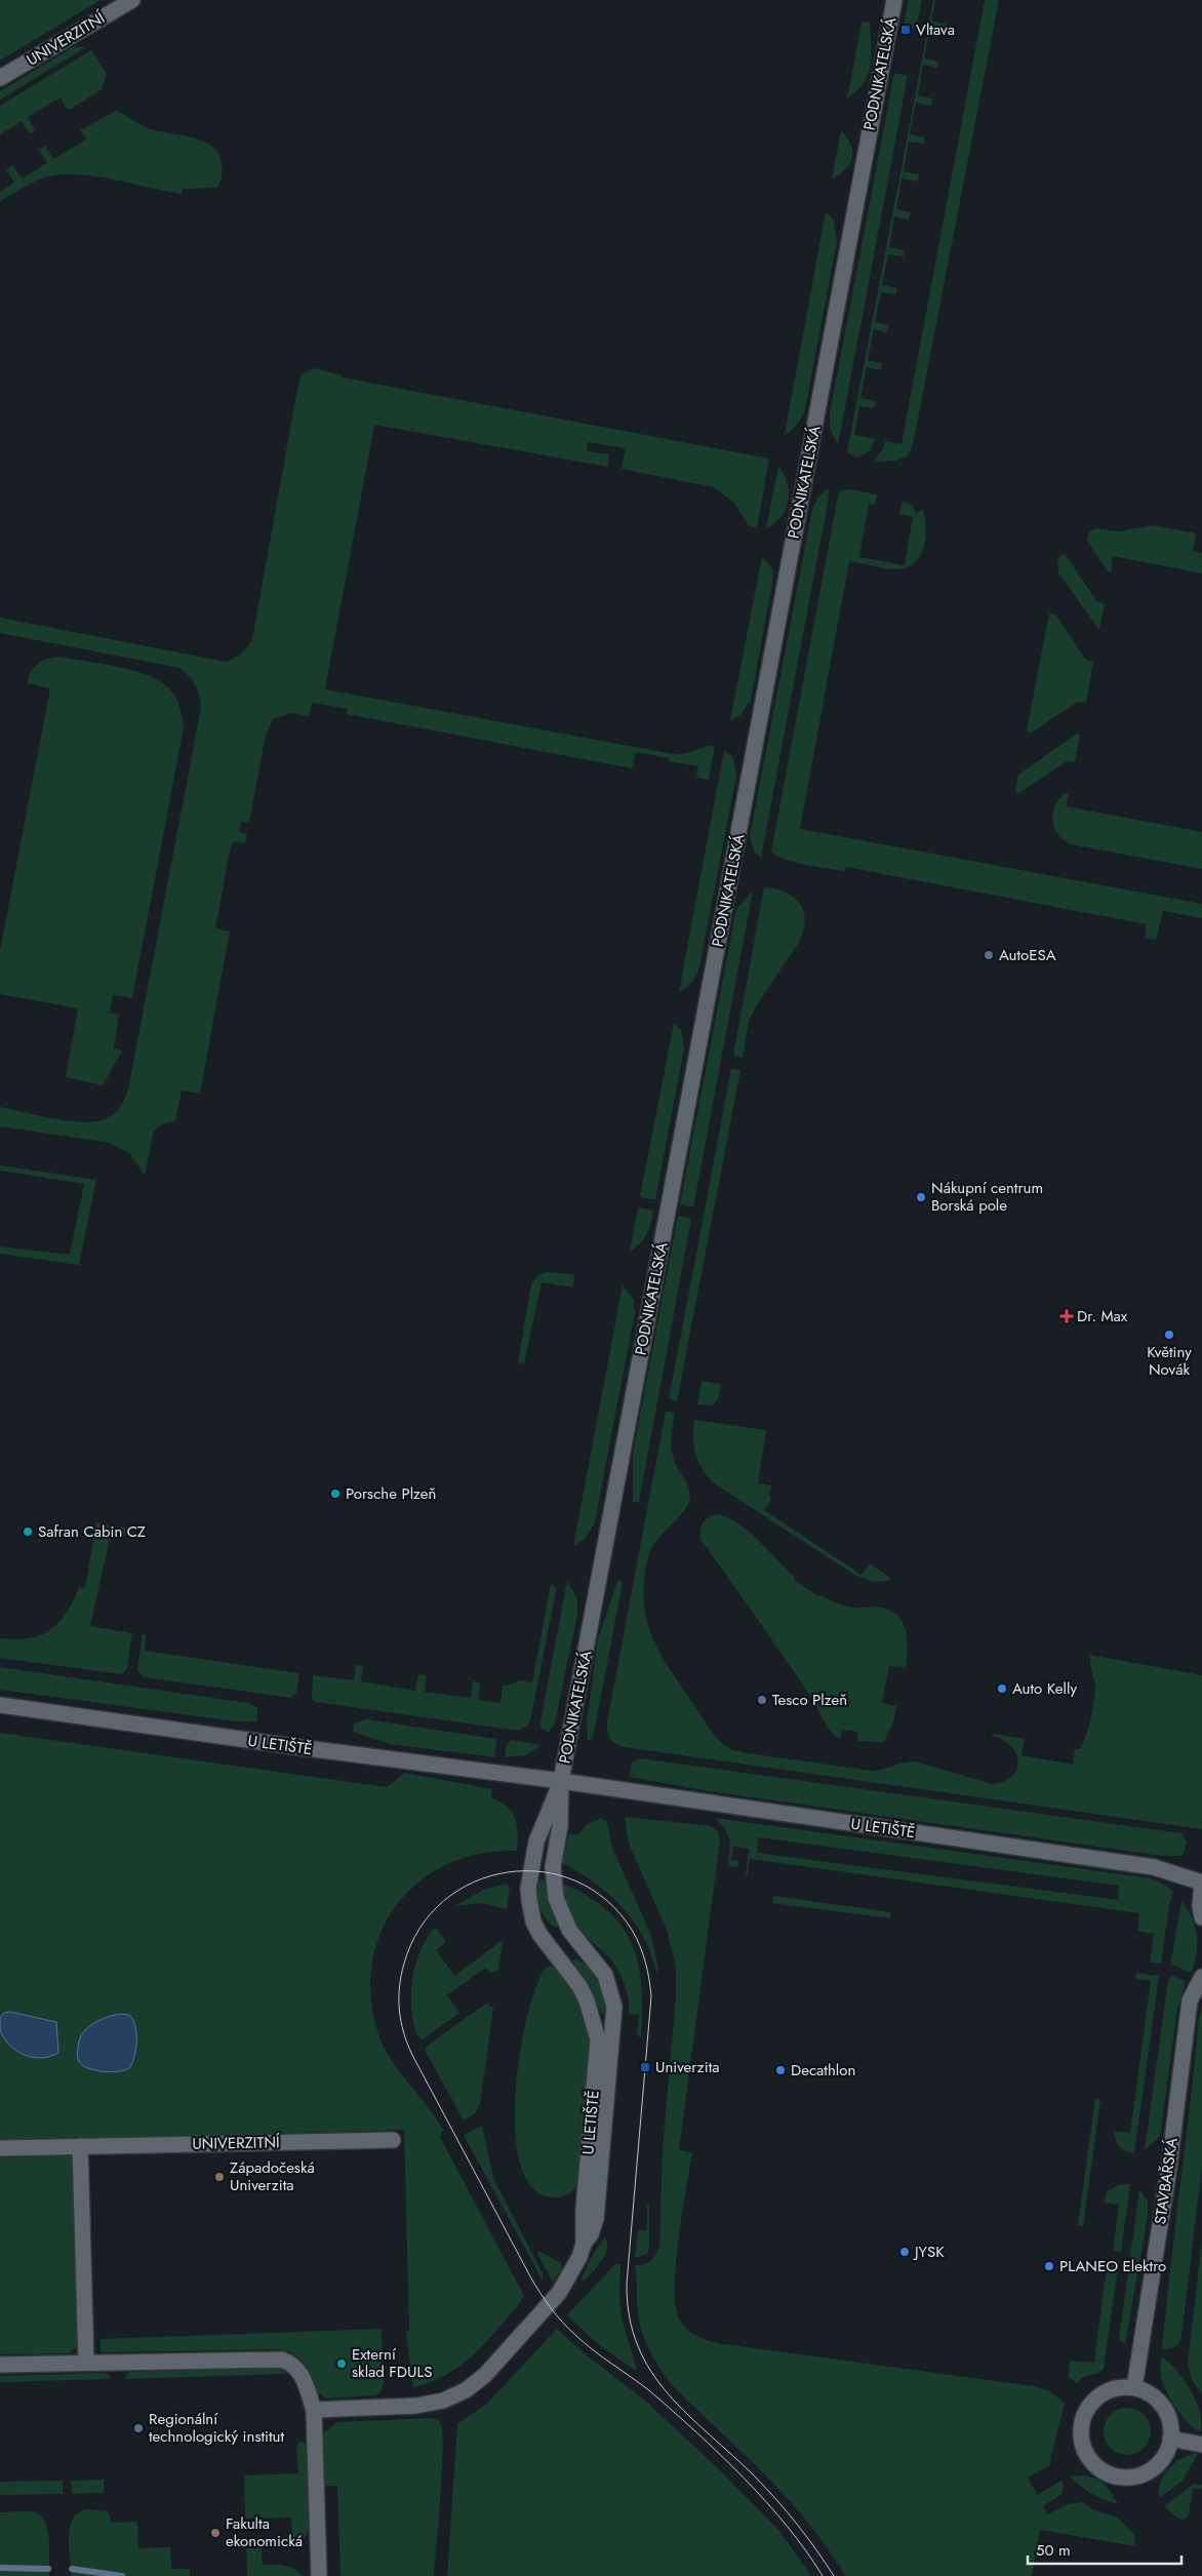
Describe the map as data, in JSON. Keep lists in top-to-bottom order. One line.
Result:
{"streets":{"street":["UNIVERZITNÍ","PODNIKATELSKÁ","U LETIŠTĚ","STAVBAŘSKÁ"]},"crossings":[["PODNIKATELSKÁ","U LETIŠTĚ"]],"places":{"transit":["Vltava","Univerzita"],"other":["AutoESA","Nákupní centrum Borská pole","Květiny Novák","Porsche Plzeň","Safran Cabin CZ","Auto Kelly","Tesco Plzeň","Decathlon","Západočeská Univerzita","JYSK","PLANEO Elektro","Externí sklad FDULS","Regionální technologický institut","Fakulta ekonomická"],"health":["Dr. Max"]},"scale_bar":"50 m"}
